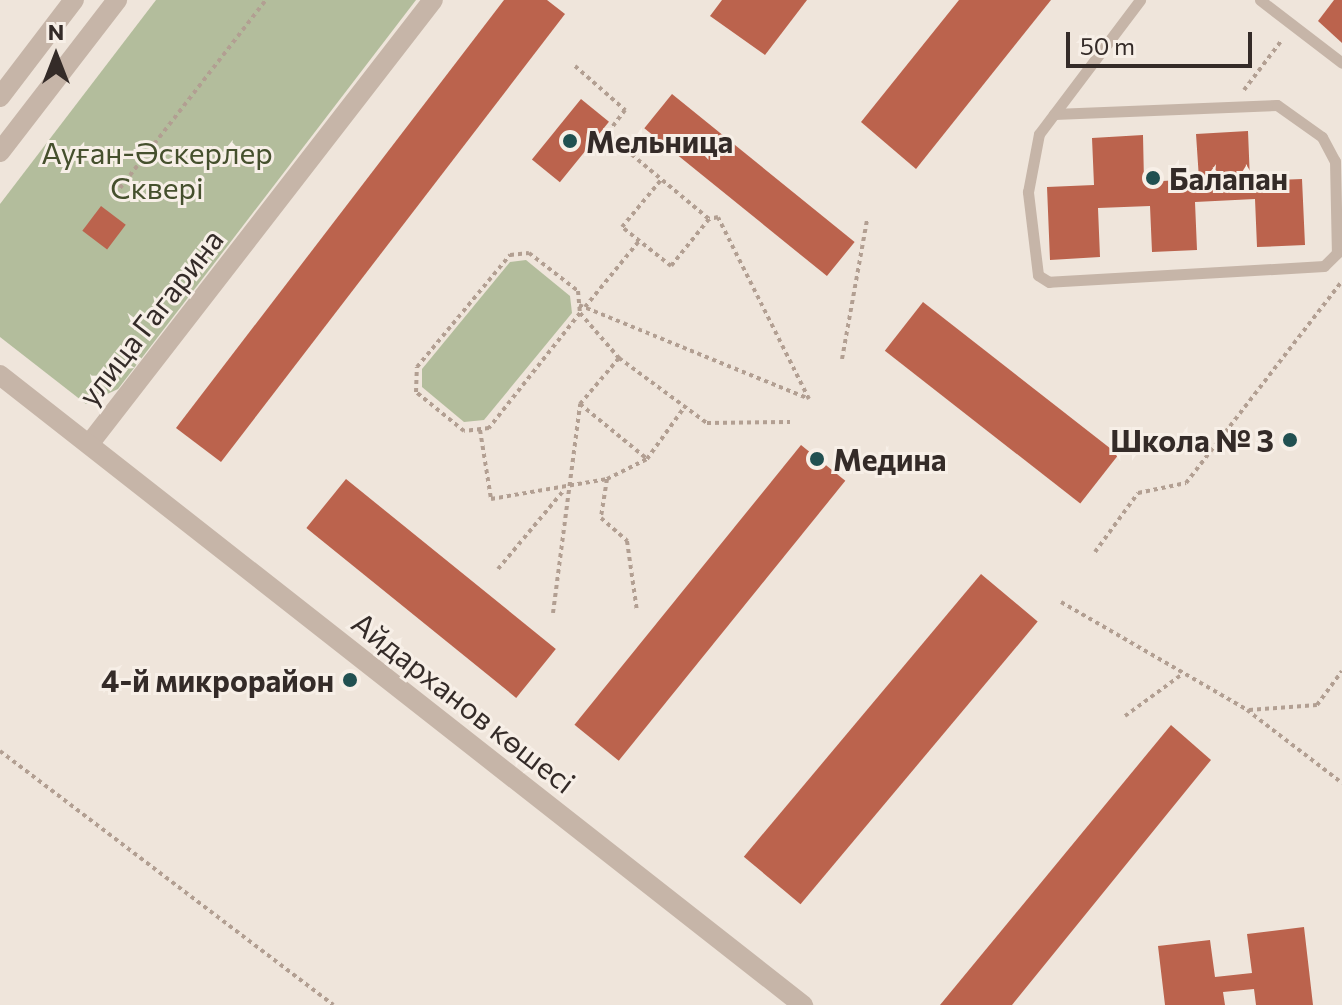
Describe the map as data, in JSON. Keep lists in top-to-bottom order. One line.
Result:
{"streets":{"street":["улица Гагарина","Айдарханов көшесі"]},"crossings":[["улица Гагарина","Айдарханов көшесі"]],"parks":["Ауған-Әскерлер Сквері"],"places":["Мельница","Балапан","Школа № 3","Медина","4-й микрорайон"],"scale_bar":"50 m","north":"top"}
